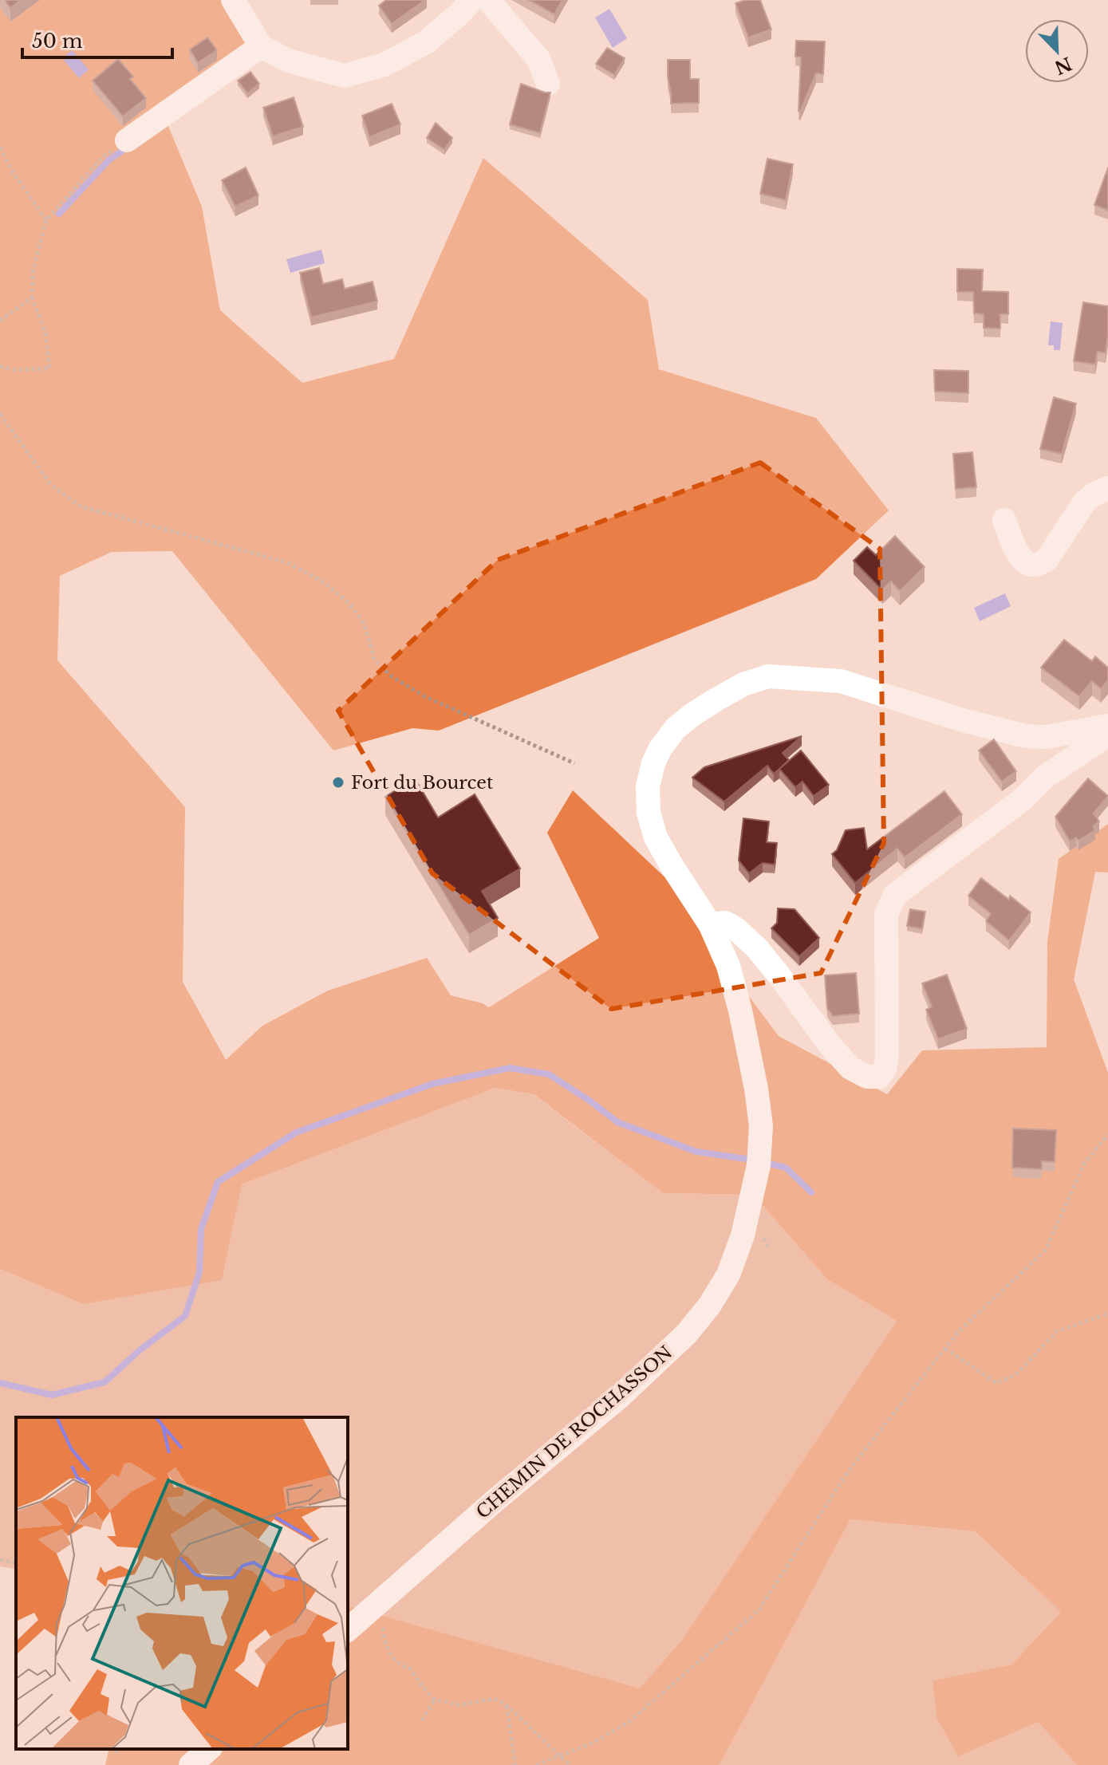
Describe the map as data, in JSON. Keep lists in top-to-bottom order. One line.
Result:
{"streets":{"street":["CHEMIN DE ROCHASSON"]},"places":["Fort du Bourcet"],"scale_bar":"50 m","north":"bottom right"}
